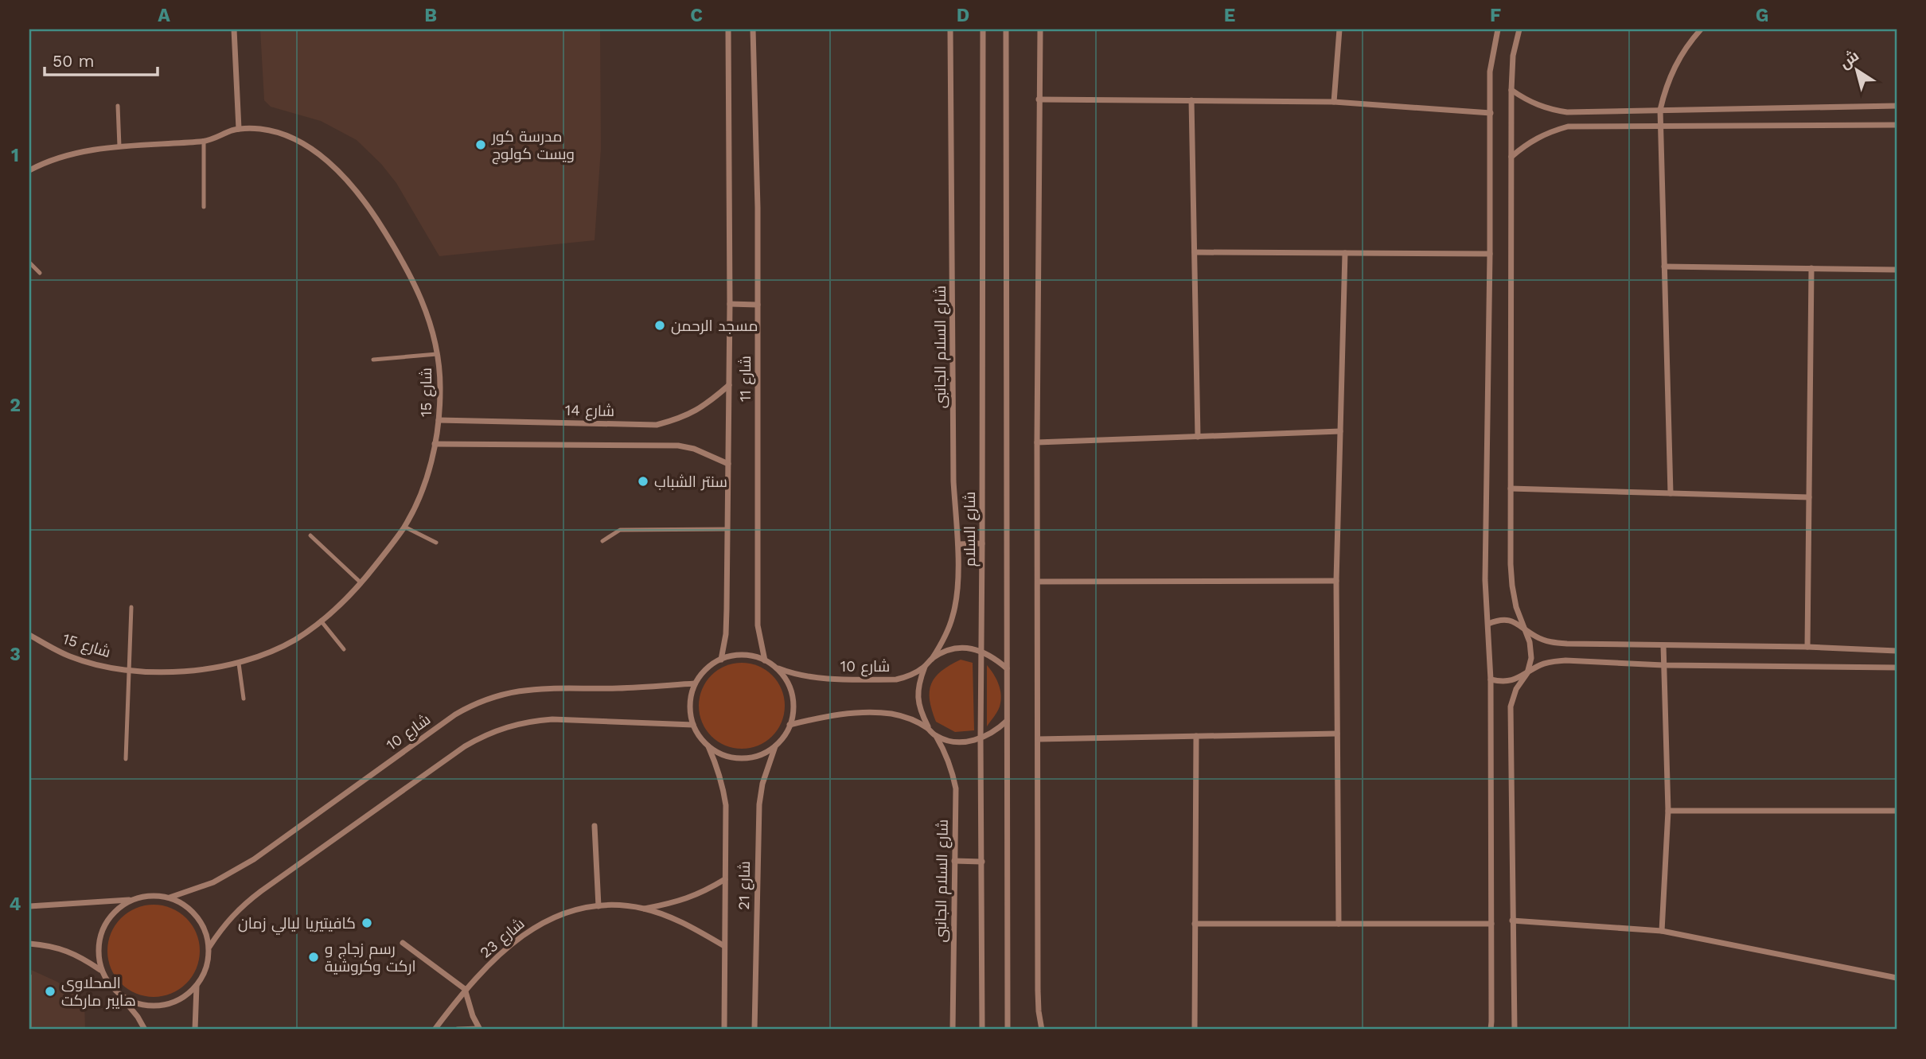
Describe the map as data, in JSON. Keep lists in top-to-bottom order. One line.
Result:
{"streets":{"street":["شارع السلام الجانبى","شارع 11","شارع 15","شارع 14","شارع السلام","شارع 10","شارع 21","شارع 23"]},"crossings":[["شارع السلام الجانبى","شارع 10"],["شارع 11","شارع 14"],["شارع 11","شارع 10"],["شارع 11","شارع 21"],["شارع 15","شارع 14"],["شارع السلام","شارع 10"],["شارع 10","شارع 21"],["شارع 21","شارع 23"]],"places":["مدرسة كور ويست كولوج","مسجد الرحمن","سنتر الشباب","كافيتيريا ليالي زمان","رسم زجاج و اركت وكروشية","المحلاوى هايبر ماركت"],"scale_bar":"50 m","north":"top left","grid":{"columns":["A","B","C","D","E","F","G"],"rows":["1","2","3","4"]}}
